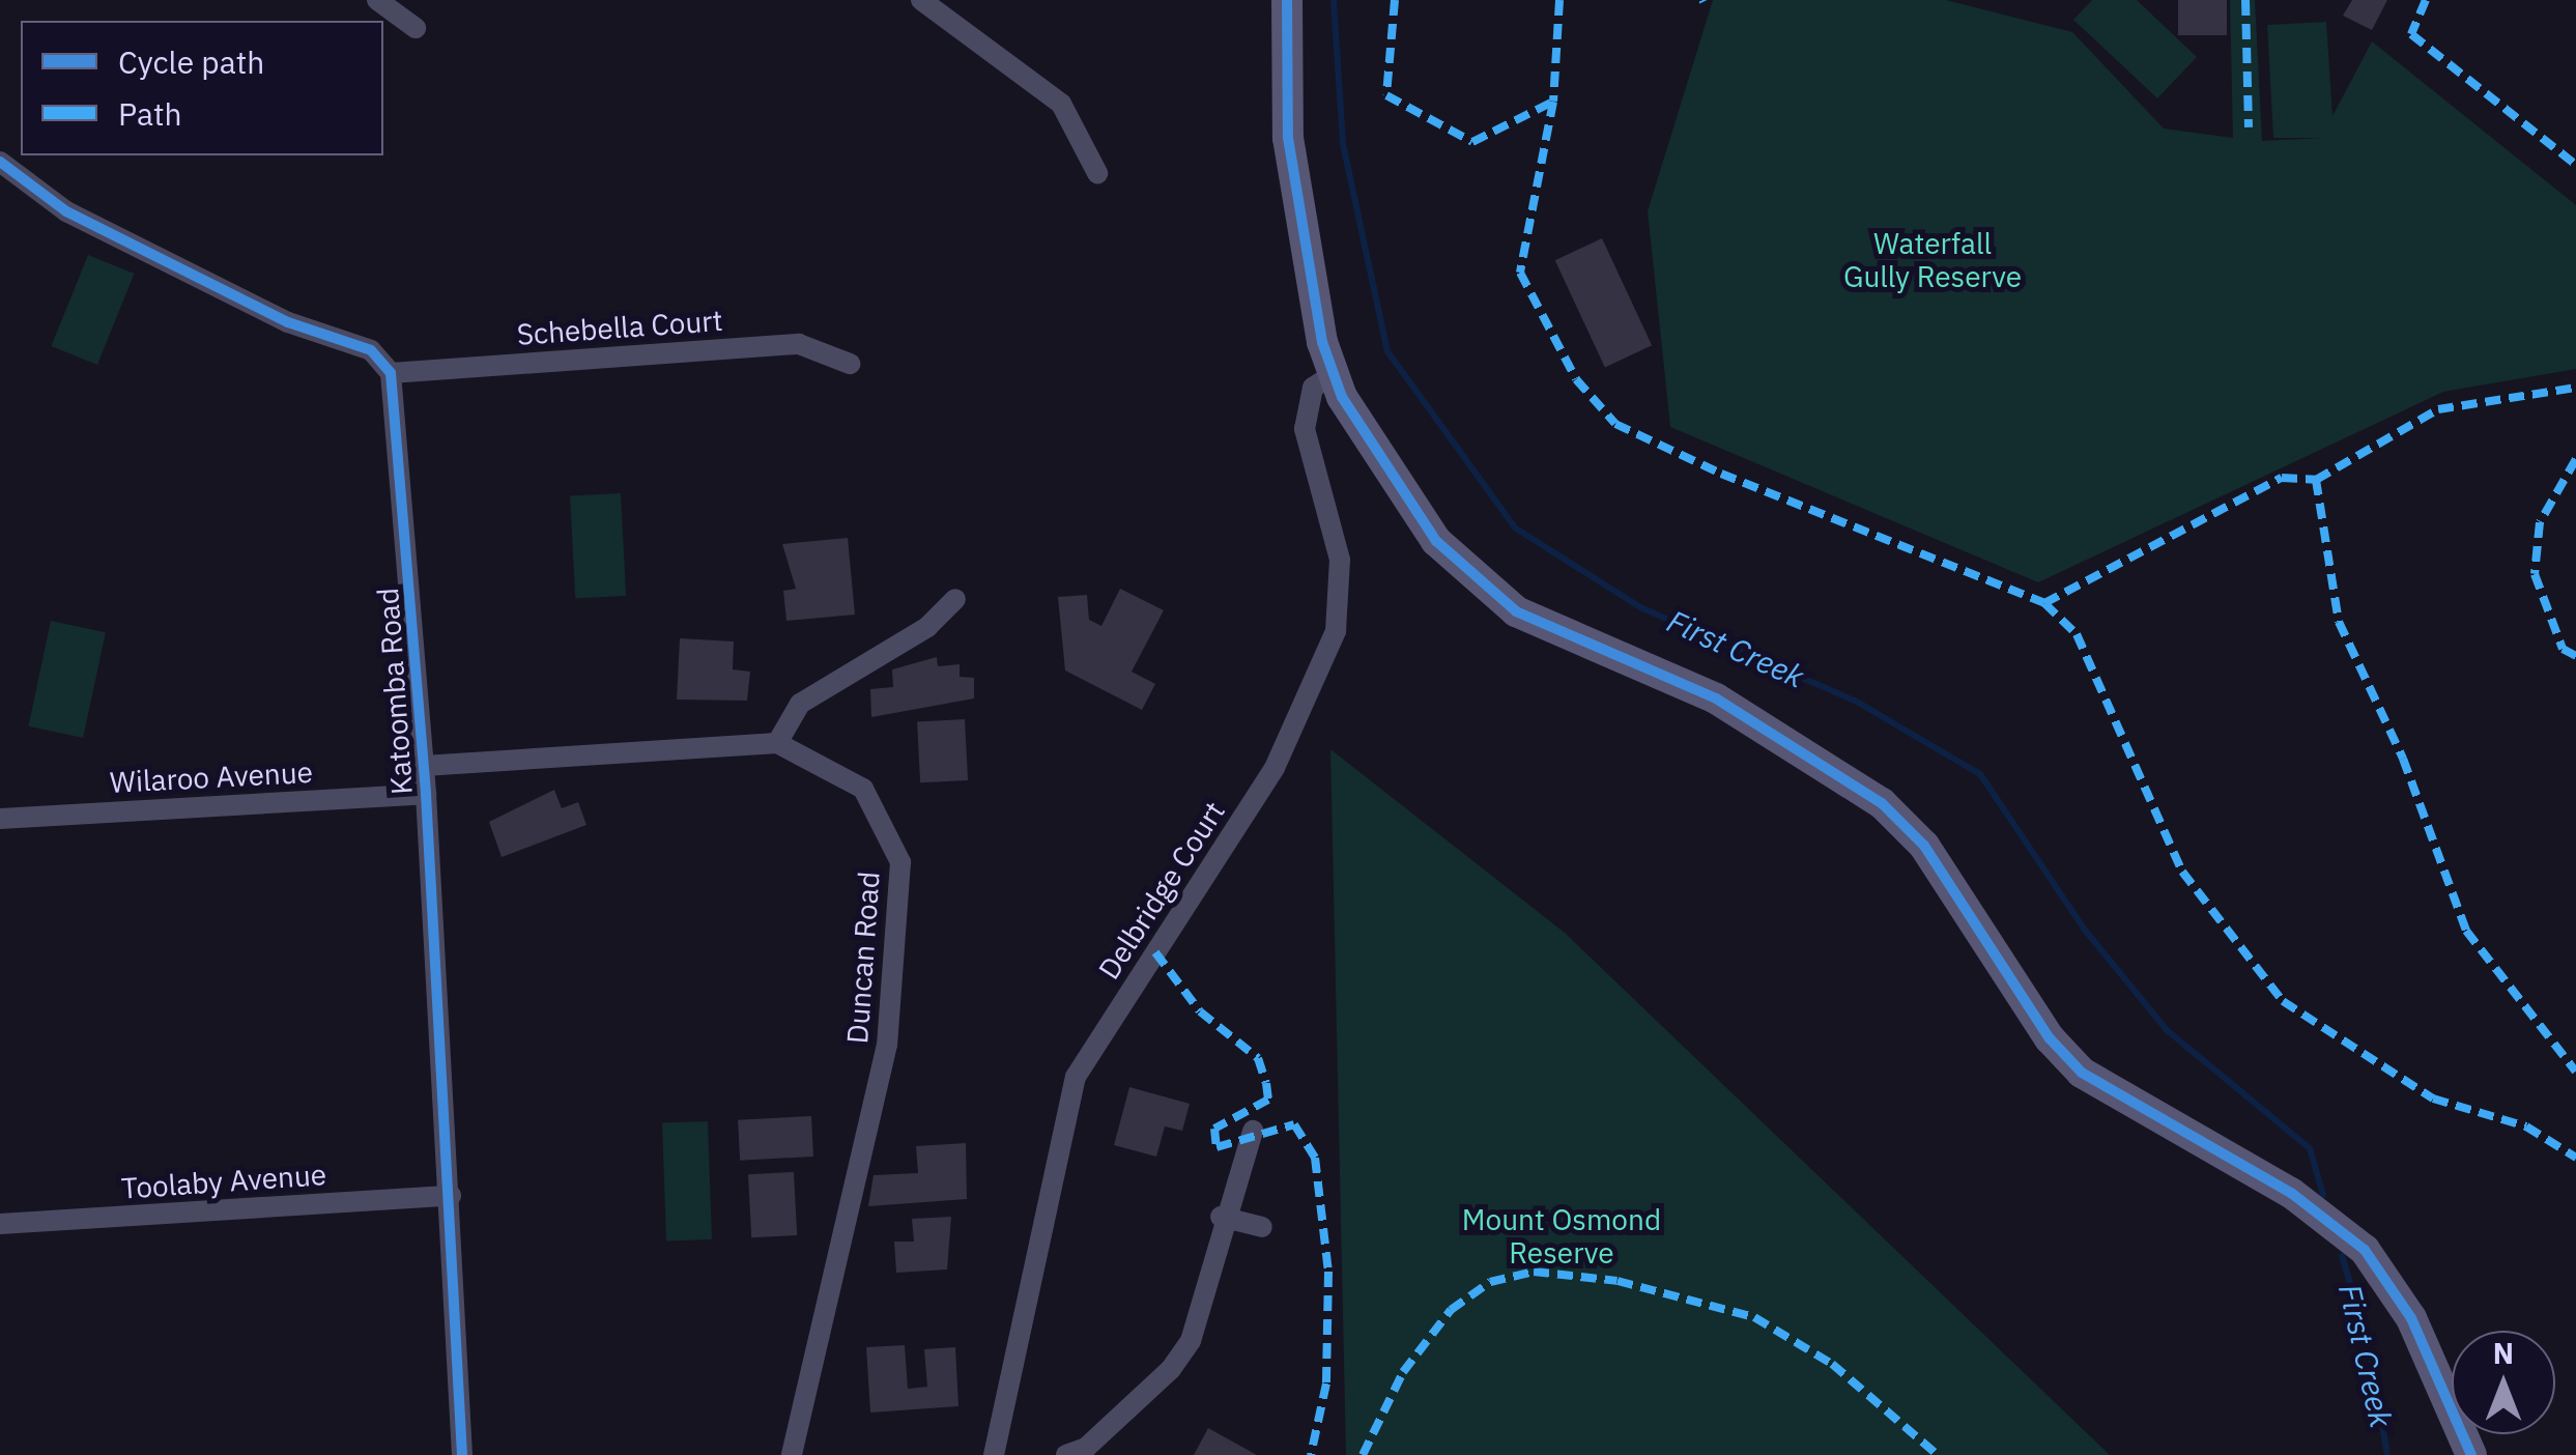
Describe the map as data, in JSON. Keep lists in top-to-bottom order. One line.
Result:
{"streets":{"street":["Schebella Court","Katoomba Road","Wilaroo Avenue","Delbridge Court","Duncan Road","Toolaby Avenue"]},"crossings":[["Schebella Court","Katoomba Road"],["Katoomba Road","Wilaroo Avenue"],["Katoomba Road","Toolaby Avenue"]],"water":["First Creek"],"parks":["Waterfall Gully Reserve","Mount Osmond Reserve"],"legend":["Cycle path","Path"],"north":"top"}
